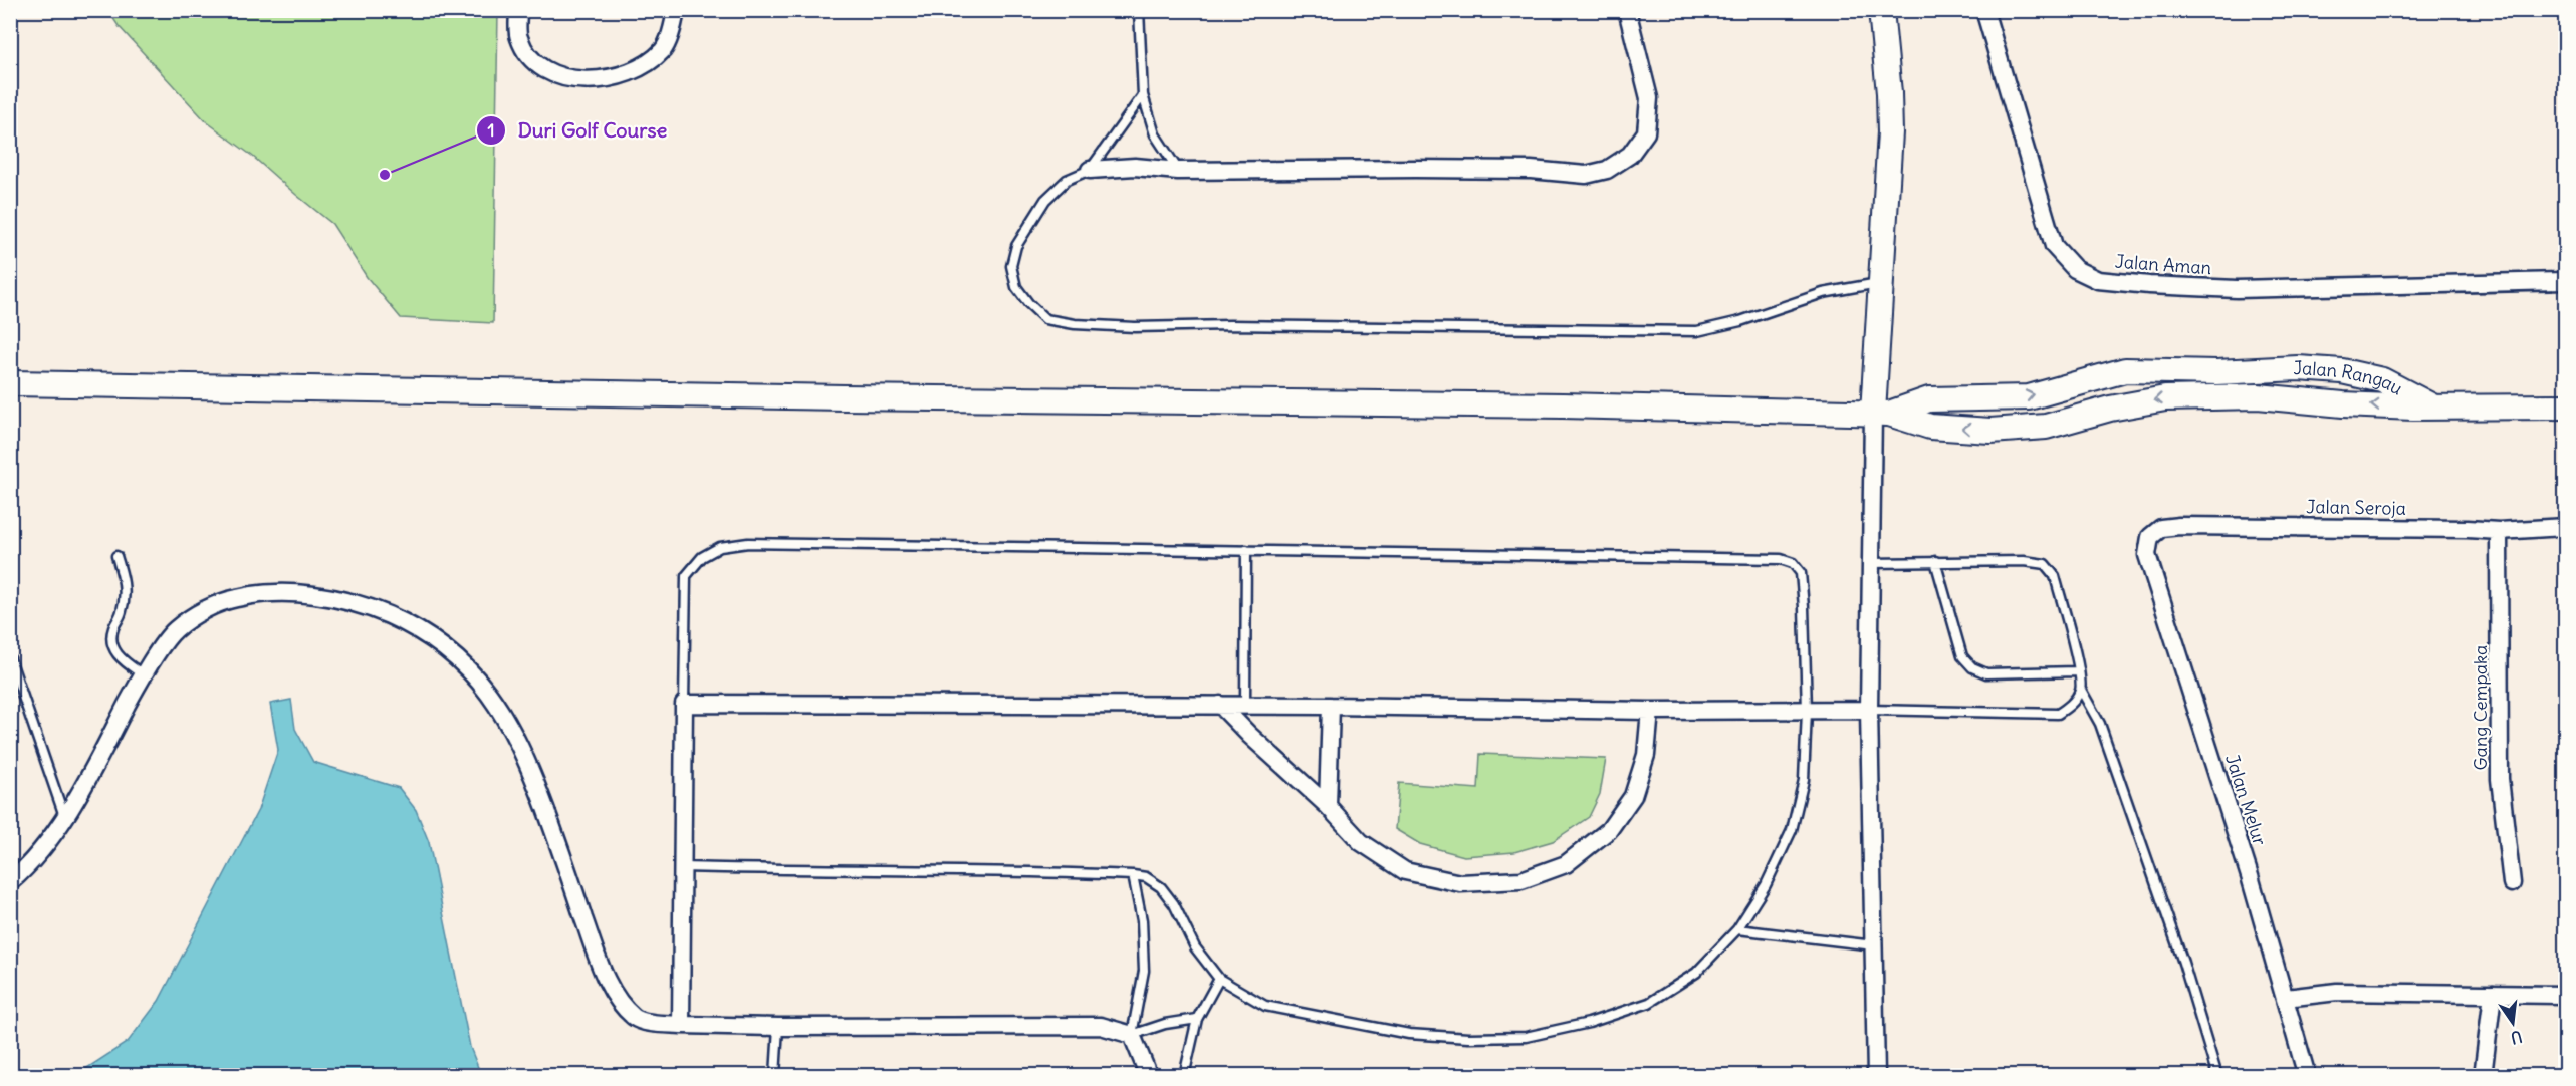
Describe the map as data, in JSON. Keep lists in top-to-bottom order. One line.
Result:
{"streets":{"street":["Jalan Aman","Jalan Rangau","Jalan Seroja","Gang Cempaka","Jalan Melur"]},"crossings":[["Jalan Seroja","Gang Cempaka"],["Jalan Seroja","Jalan Melur"]],"places":["Duri Golf Course"],"north":"bottom"}
